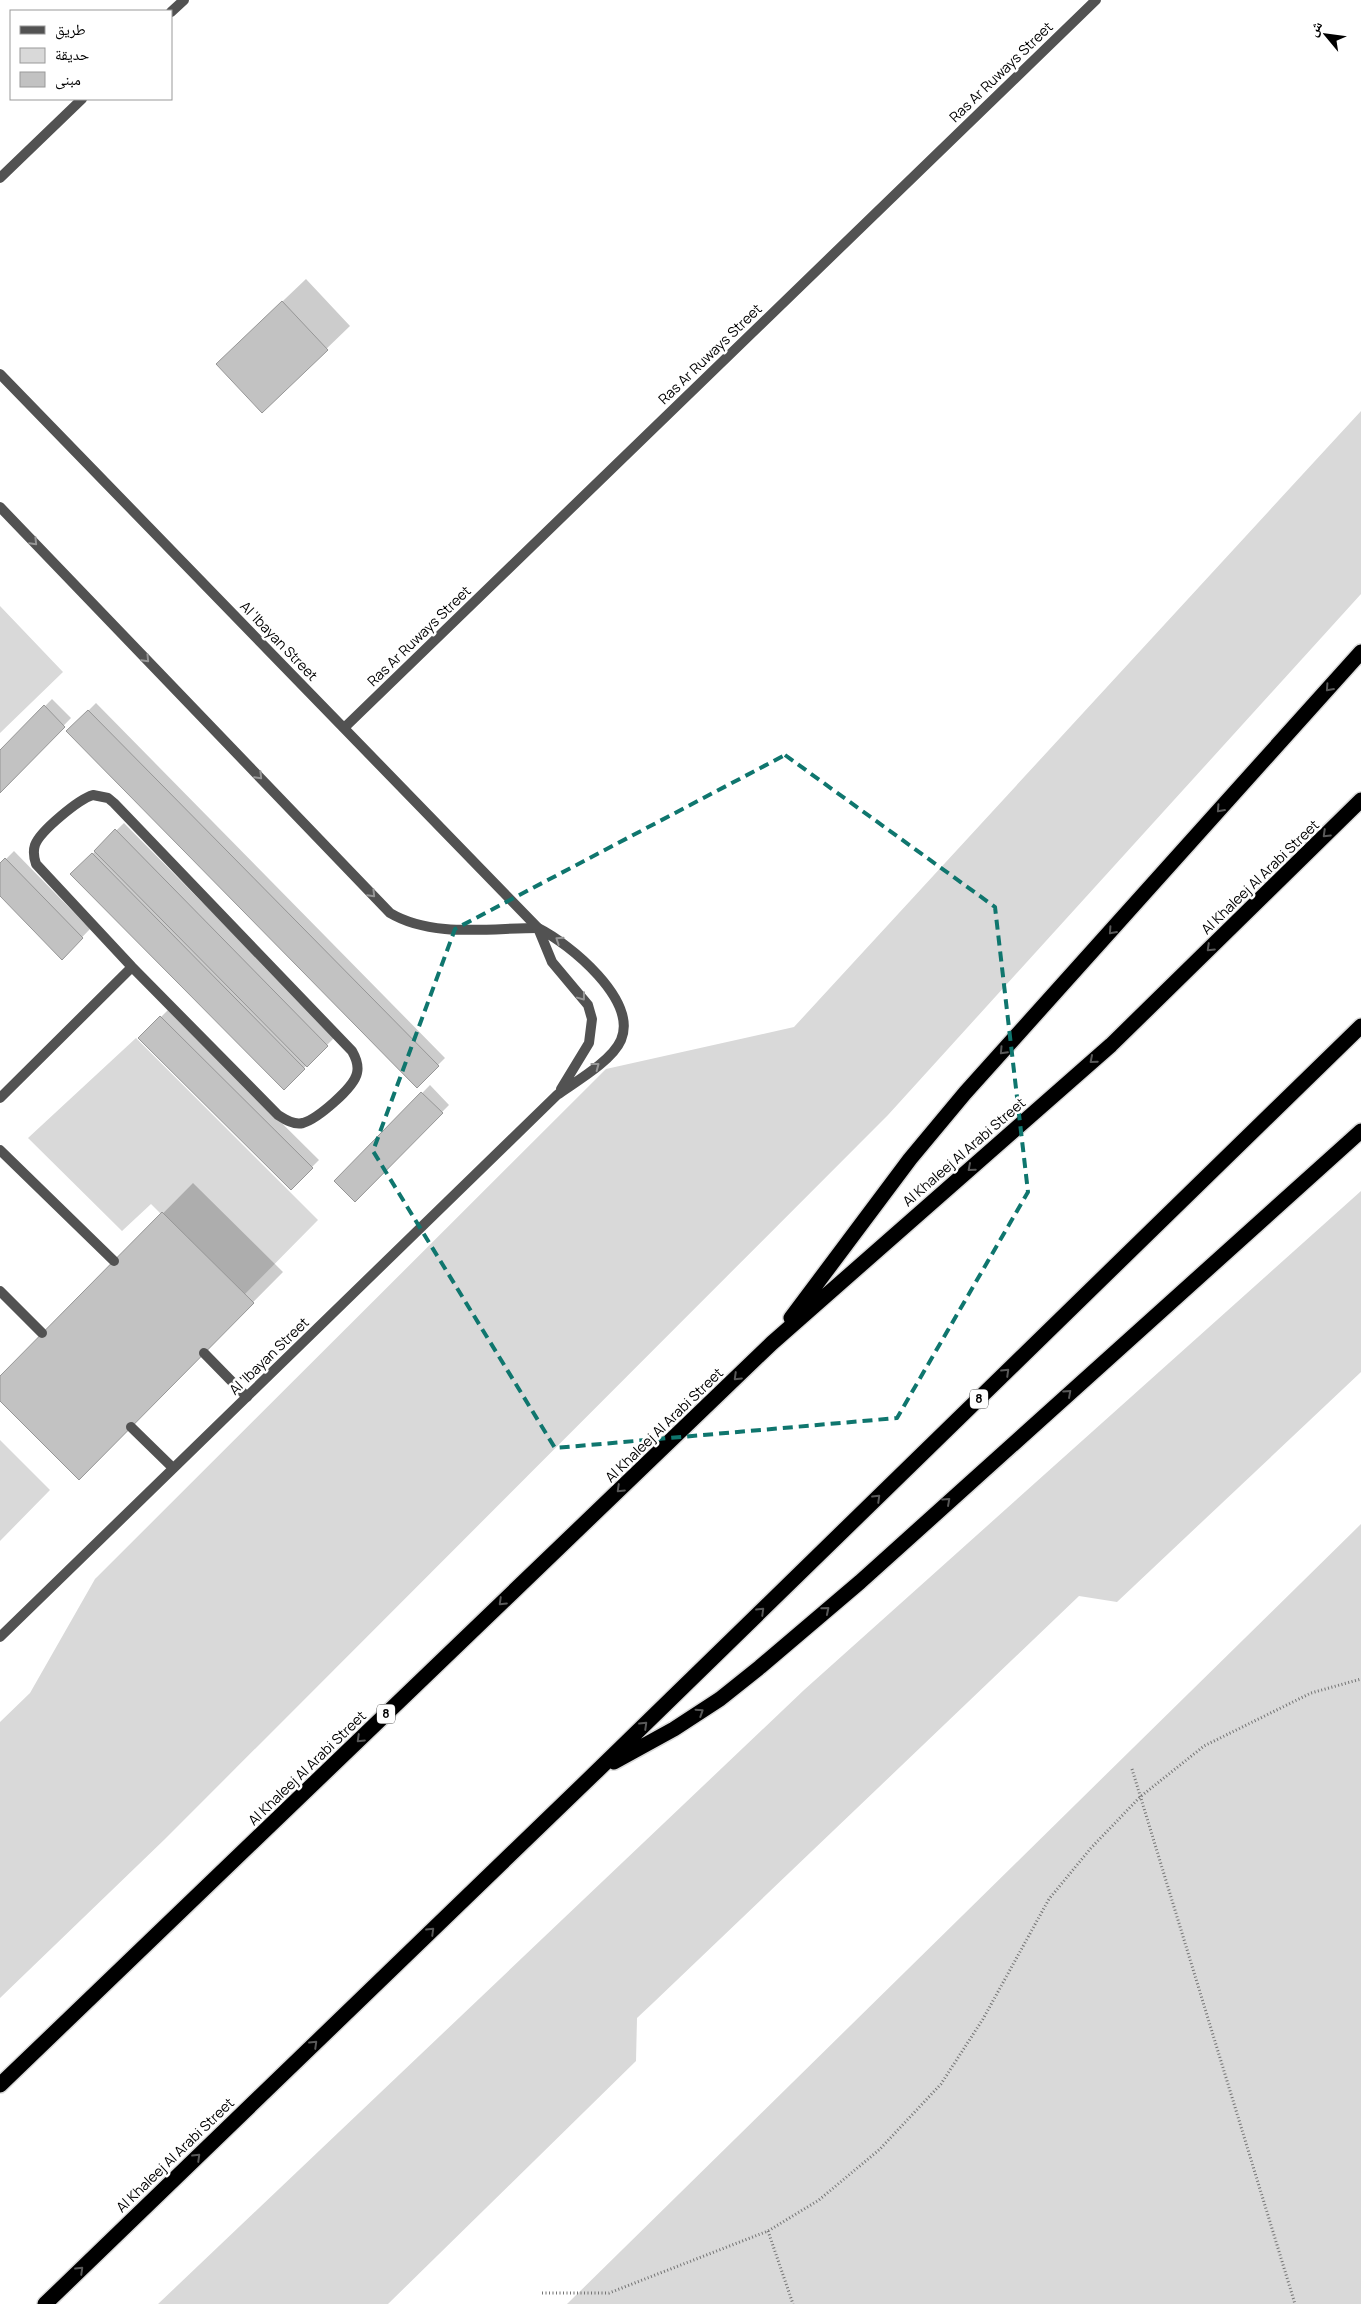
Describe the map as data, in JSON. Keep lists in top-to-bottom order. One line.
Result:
{"streets":{"highway":["Al Khaleej Al Arabi Street","8"],"street":["Ras Ar Ruways Street","Al 'Ibayan Street"]},"crossings":[["Ras Ar Ruways Street","Al 'Ibayan Street"]],"legend":["طريق","حديقة","مبنى"],"north":"top left"}
